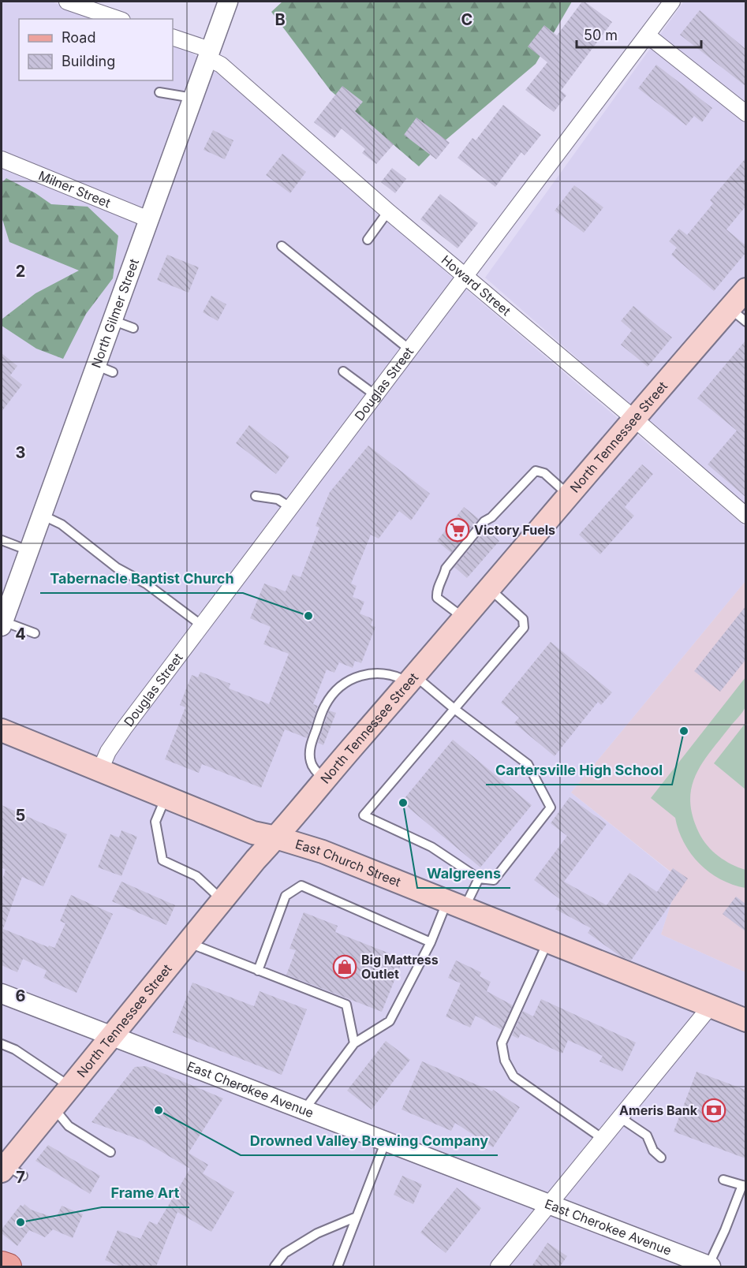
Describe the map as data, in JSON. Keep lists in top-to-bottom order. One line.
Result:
{"streets":{"main road":["North Tennessee Street","East Church Street"],"street":["Milner Street","Howard Street","North Gilmer Street","Douglas Street","East Cherokee Avenue"]},"crossings":[["Milner Street","North Gilmer Street"],["Howard Street","North Gilmer Street"],["Howard Street","Douglas Street"],["Howard Street","North Tennessee Street"],["Douglas Street","East Church Street"],["North Tennessee Street","East Church Street"],["North Tennessee Street","East Cherokee Avenue"]],"places":{"supermarket":["Victory Fuels"],"other":["Tabernacle Baptist Church","Cartersville High School","Walgreens","Drowned Valley Brewing Company","Frame Art"],"shop":["Big Mattress Outlet"],"bank":["Ameris Bank"]},"legend":["Road","Building"],"scale_bar":"50 m","grid":{"columns":["B","C"],"rows":["2","3","4","5","6","7"]}}
